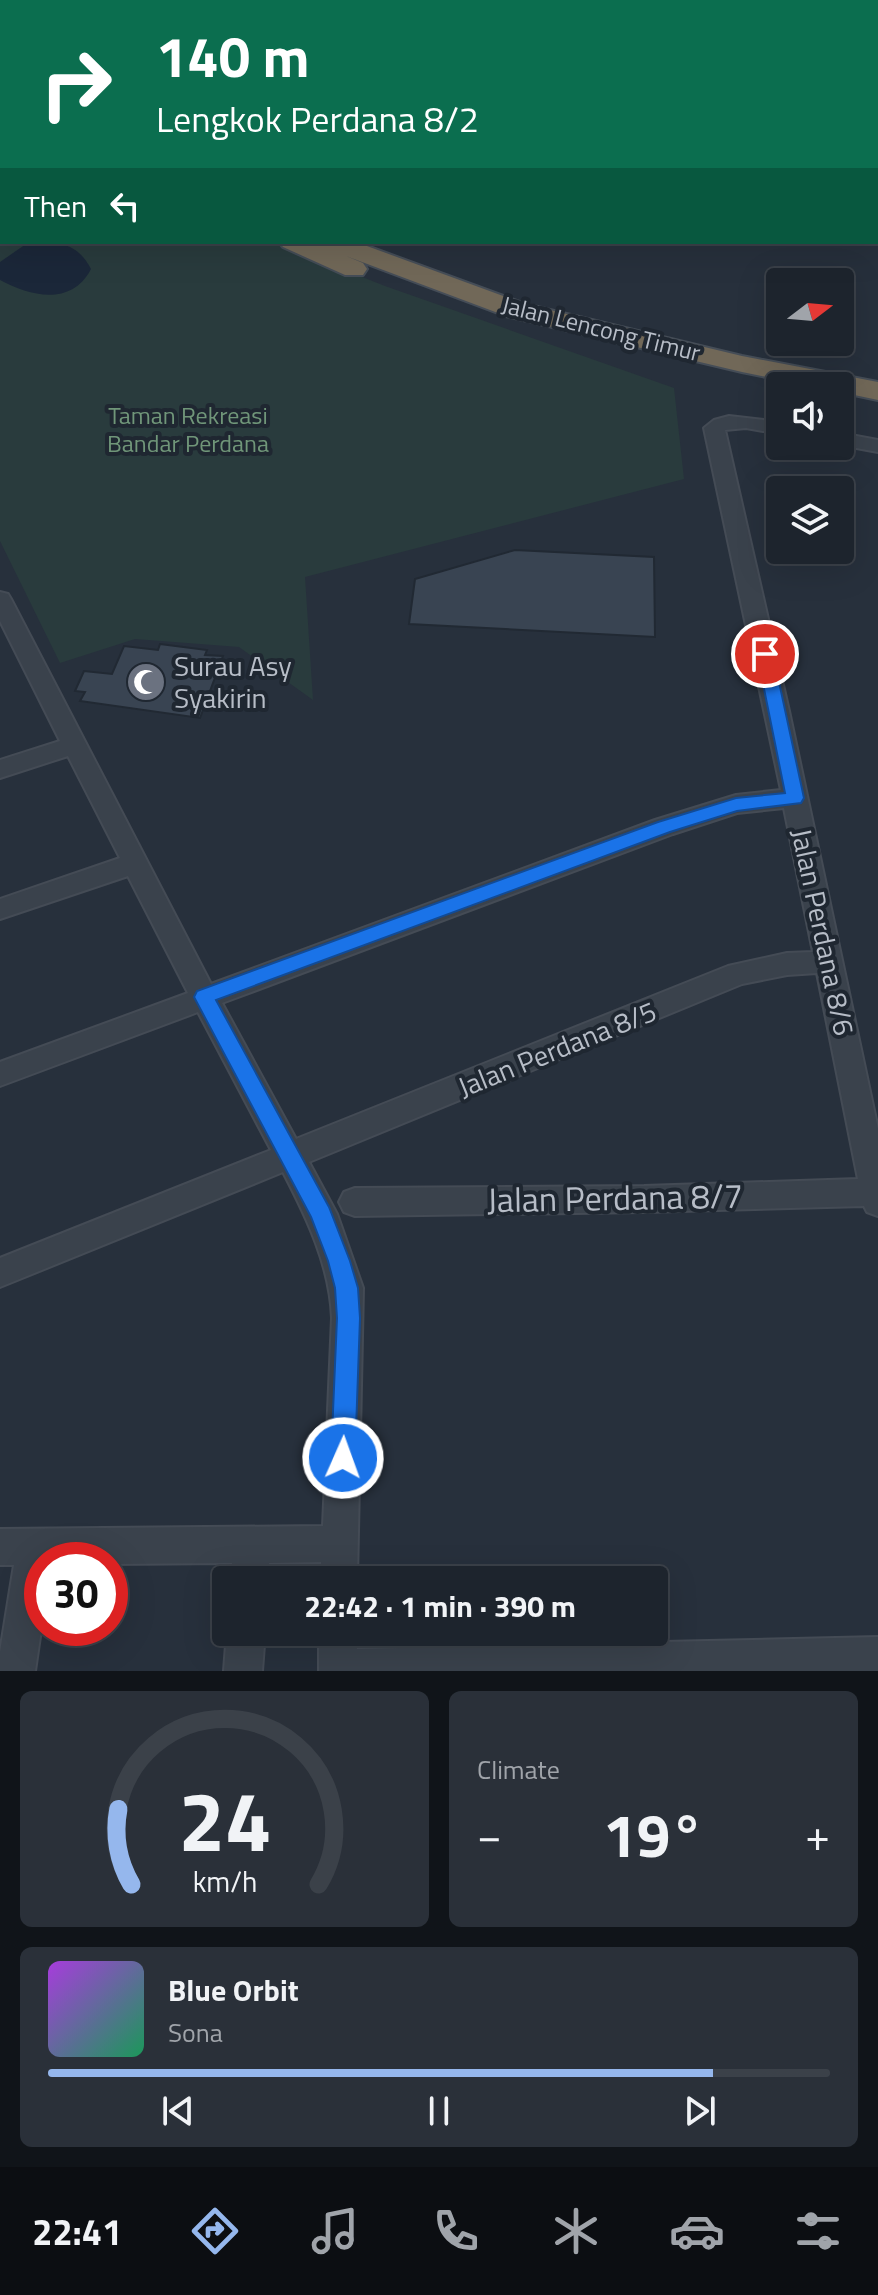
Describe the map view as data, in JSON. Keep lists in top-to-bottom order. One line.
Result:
{"streets":{"highway":["Jalan Lencong Timur"],"street":["Jalan Perdana 8/6","Jalan Perdana 8/5","Jalan Perdana 8/7"]},"crossings":[["Jalan Perdana 8/6","Jalan Perdana 8/5"],["Jalan Perdana 8/6","Jalan Perdana 8/7"]],"parks":["Taman Rekreasi Bandar Perdana"],"places":{"mosque":["Surau Asy Syakirin"]},"north":"right","page":{"turn":["140 m","Lengkok Perdana 8/2"],"then":"Then","limit":"30","trip":"22:42 · 1 min · 390 m","tile":"Climate","heat":["−","19°","+"],"song":["Blue Orbit","Sona"],"tabs":"22:41","gauge":["24","km/h"]}}
